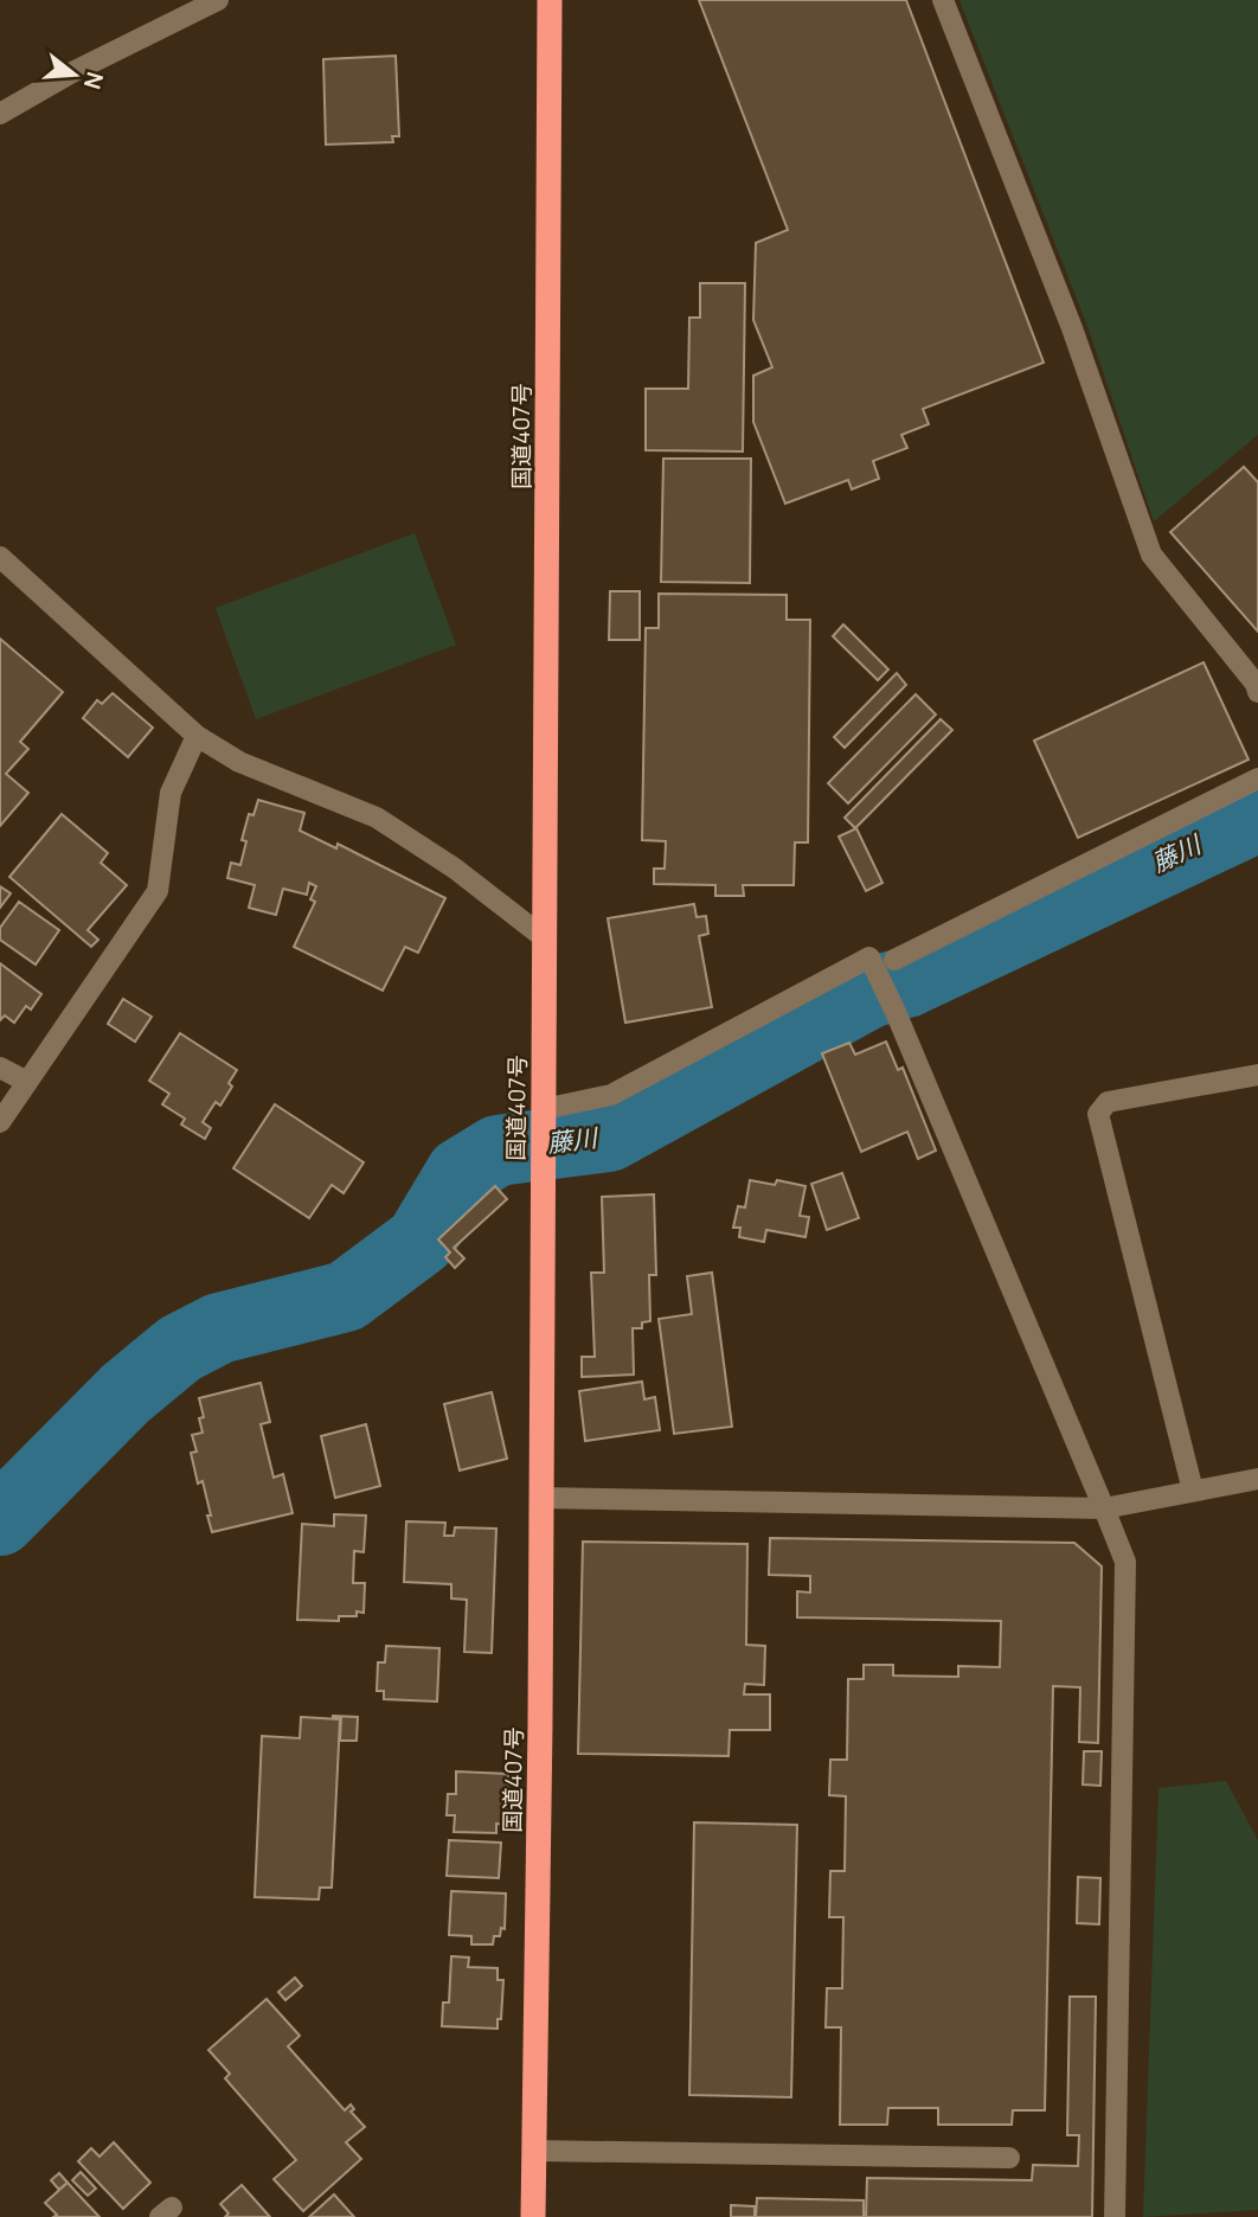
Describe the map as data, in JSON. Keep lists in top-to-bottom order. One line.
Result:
{"streets":{"highway":["国道407号"]},"water":["藤川"],"north":"right"}
